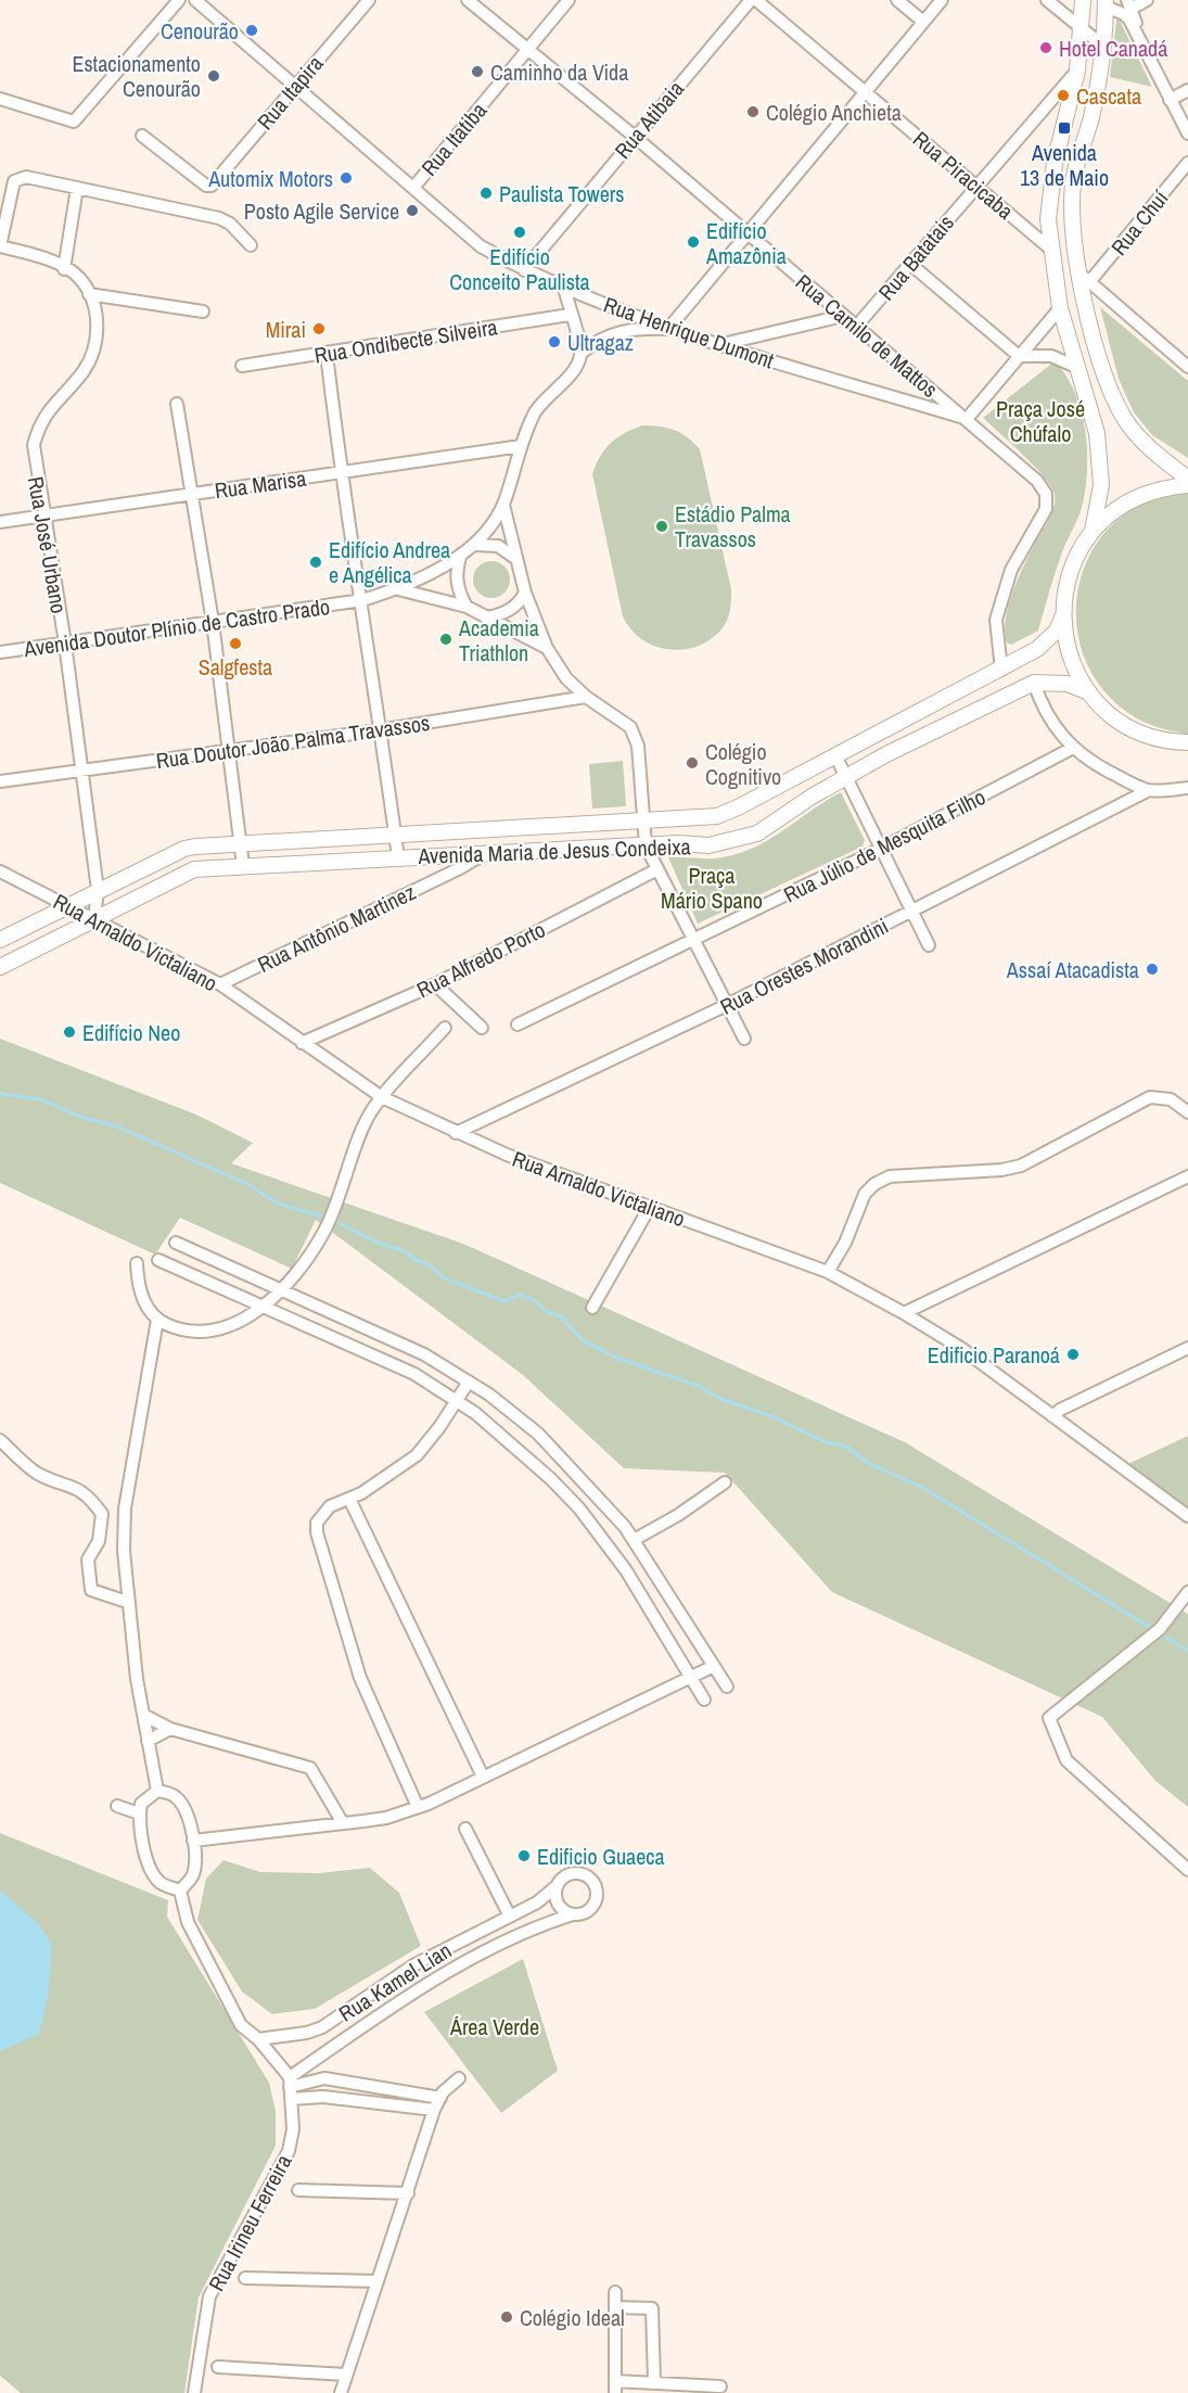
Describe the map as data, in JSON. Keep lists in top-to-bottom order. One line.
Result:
{"streets":{"main road":["Avenida Maria de Jesus Condeixa"],"street":["Rua Itapira","Rua Atibaia","Rua Itatiba","Rua Piracicaba","Rua Chuí","Rua Batatais","Rua Henrique Dumont","Rua Camilo de Mattos","Rua Ondibecte Silveira","Rua Marisa","Rua José Urbano","Avenida Doutor Plínio de Castro Prado","Rua Doutor João Palma Travassos","Rua Júlio de Mesquita Filho","Rua Antônio Martinez","Rua Arnaldo Victaliano","Rua Alfredo Porto","Rua Orestes Morandini","Rua Kamel Lian","Rua Irineu Ferreira"]},"crossings":[["Rua Itapira","Rua Henrique Dumont"],["Rua Atibaia","Rua Henrique Dumont"],["Rua Atibaia","Rua Camilo de Mattos"],["Rua Itatiba","Rua Henrique Dumont"],["Rua Itatiba","Rua Camilo de Mattos"],["Rua Piracicaba","Rua Batatais"],["Rua Batatais","Rua Camilo de Mattos"],["Rua Henrique Dumont","Rua Camilo de Mattos"],["Rua Henrique Dumont","Avenida Doutor Plínio de Castro Prado"],["Rua Camilo de Mattos","Avenida Maria de Jesus Condeixa"],["Rua Marisa","Rua José Urbano"],["Rua Marisa","Avenida Doutor Plínio de Castro Prado"],["Rua José Urbano","Avenida Doutor Plínio de Castro Prado"],["Rua José Urbano","Rua Doutor João Palma Travassos"],["Rua José Urbano","Avenida Maria de Jesus Condeixa"],["Rua José Urbano","Rua Arnaldo Victaliano"],["Avenida Maria de Jesus Condeixa","Rua Antônio Martinez"],["Avenida Maria de Jesus Condeixa","Rua Arnaldo Victaliano"],["Rua Antônio Martinez","Rua Arnaldo Victaliano"],["Rua Arnaldo Victaliano","Rua Alfredo Porto"],["Rua Arnaldo Victaliano","Rua Orestes Morandini"],["Rua Kamel Lian","Rua Irineu Ferreira"]],"parks":["Praça José Chúfalo","Praça Mário Spano","Área Verde"],"places":{"other":["Cenourão","Hotel Canadá","Caminho da Vida","Estacionamento Cenourão","Cascata","Colégio Anchieta","Automix Motors","Paulista Towers","Posto Agile Service","Edifício Conceito Paulista","Edifício Amazônia","Mirai","Ultragaz","Estádio Palma Travassos","Edifício Andrea e Angélica","Academia Triathlon","Salgfesta","Colégio Cognitivo","Assaí Atacadista","Edifício Neo","Edificio Paranoá","Edificio Guaeca","Colégio Ideal"],"transit":["Avenida 13 de Maio"]}}
